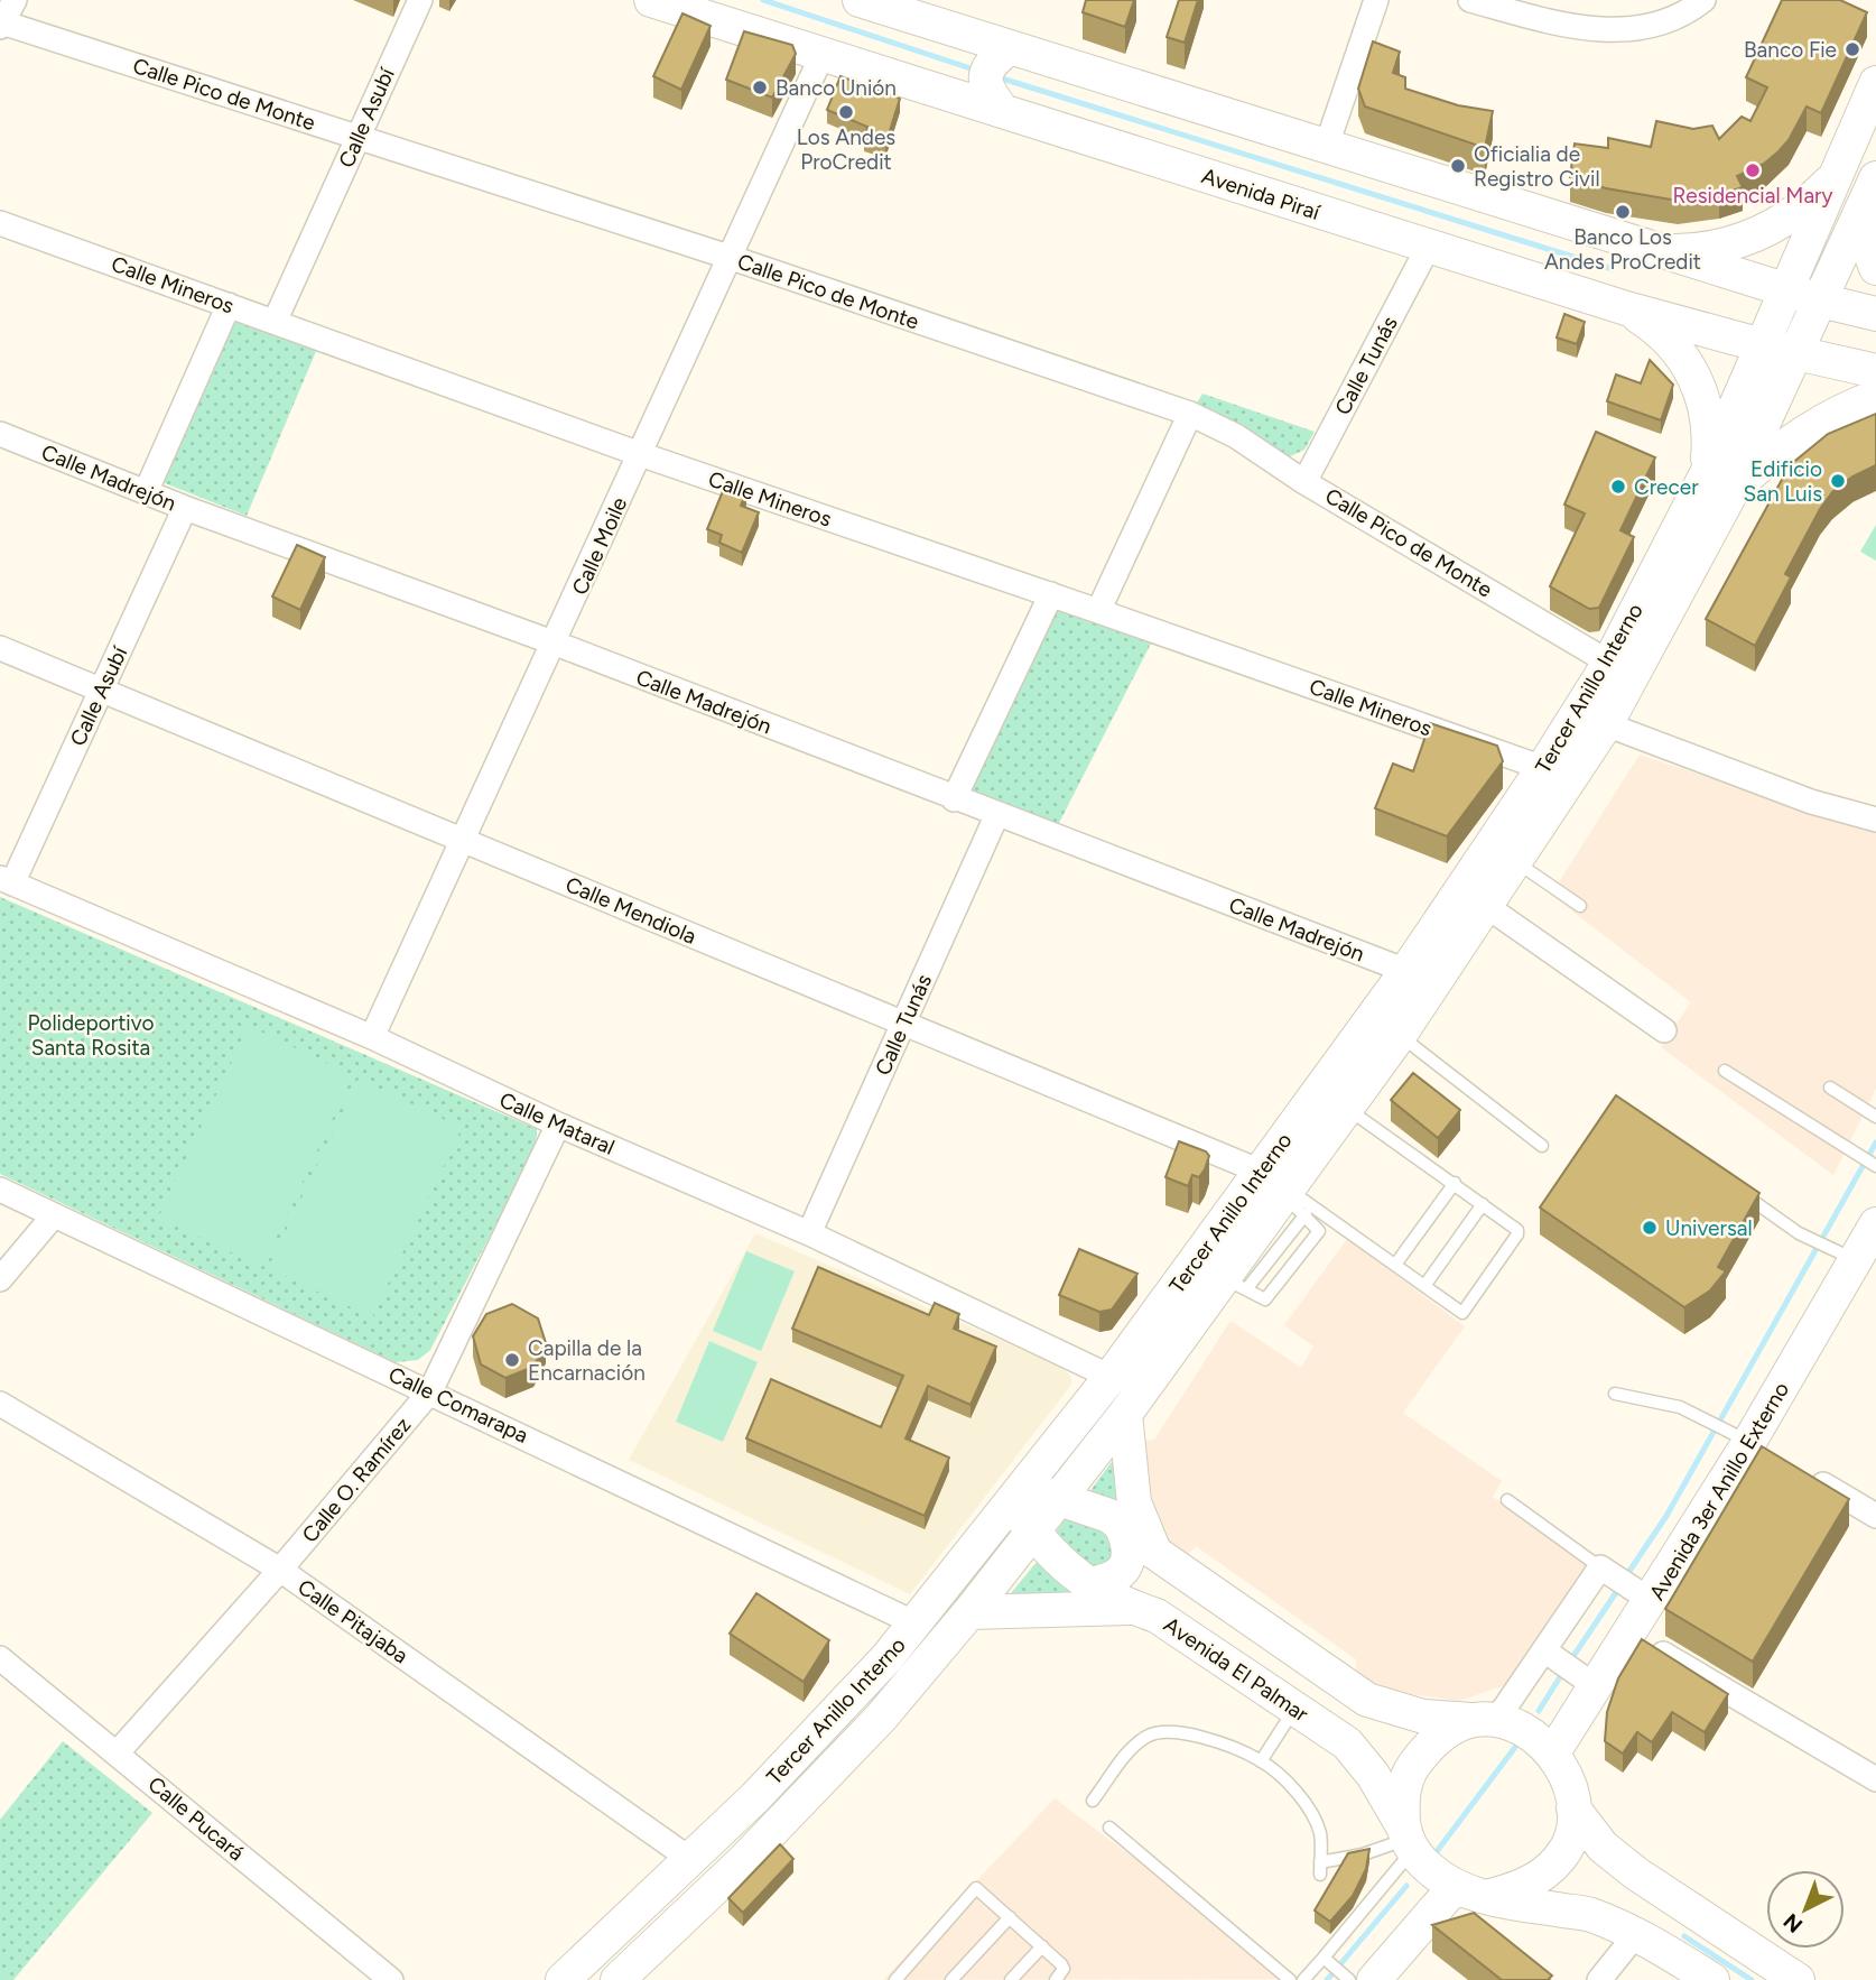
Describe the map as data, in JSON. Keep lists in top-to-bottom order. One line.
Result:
{"streets":{"main road":["Avenida Piraí","Tercer Anillo Interno","Avenida 3er Anillo Externo","Avenida El Palmar"],"street":["Calle Pico de Monte","Calle Asubí","Calle Mineros","Calle Tunás","Calle Madrejón","Calle Moile","Calle Mendiola","Calle Mataral","Calle Comarapa","Calle O. Ramírez","Calle Pitajaba","Calle Pucará"]},"crossings":[["Calle Pico de Monte","Calle Asubí"],["Calle Pico de Monte","Calle Tunás"],["Calle Pico de Monte","Calle Moile"],["Calle Pico de Monte","Tercer Anillo Interno"],["Calle Asubí","Calle Mineros"],["Calle Asubí","Calle Madrejón"],["Calle Asubí","Calle Mendiola"],["Calle Asubí","Calle Mataral"],["Avenida Piraí","Calle Tunás"],["Avenida Piraí","Calle Moile"],["Avenida Piraí","Tercer Anillo Interno"],["Calle Mineros","Calle Moile"],["Calle Mineros","Tercer Anillo Interno"],["Calle Tunás","Calle Madrejón"],["Calle Tunás","Calle Mendiola"],["Calle Tunás","Calle Mataral"],["Calle Madrejón","Calle Moile"],["Calle Madrejón","Tercer Anillo Interno"],["Calle Moile","Calle Mendiola"],["Calle Moile","Calle Mataral"],["Tercer Anillo Interno","Calle Mendiola"],["Tercer Anillo Interno","Calle Mataral"],["Tercer Anillo Interno","Calle Comarapa"],["Tercer Anillo Interno","Calle Pitajaba"],["Tercer Anillo Interno","Avenida El Palmar"],["Calle Mataral","Calle O. Ramírez"],["Calle Comarapa","Calle O. Ramírez"],["Calle O. Ramírez","Calle Pitajaba"],["Calle O. Ramírez","Calle Pucará"],["Avenida 3er Anillo Externo","Avenida El Palmar"]],"parks":["Polideportivo Santa Rosita"],"places":["Banco Fie","Banco Unión","Los Andes ProCredit","Oficialia de Registro Civil","Residencial Mary","Banco Los Andes ProCredit","Edificio San Luis","Crecer","Universal","Capilla de la Encarnación"],"north":"bottom left"}
